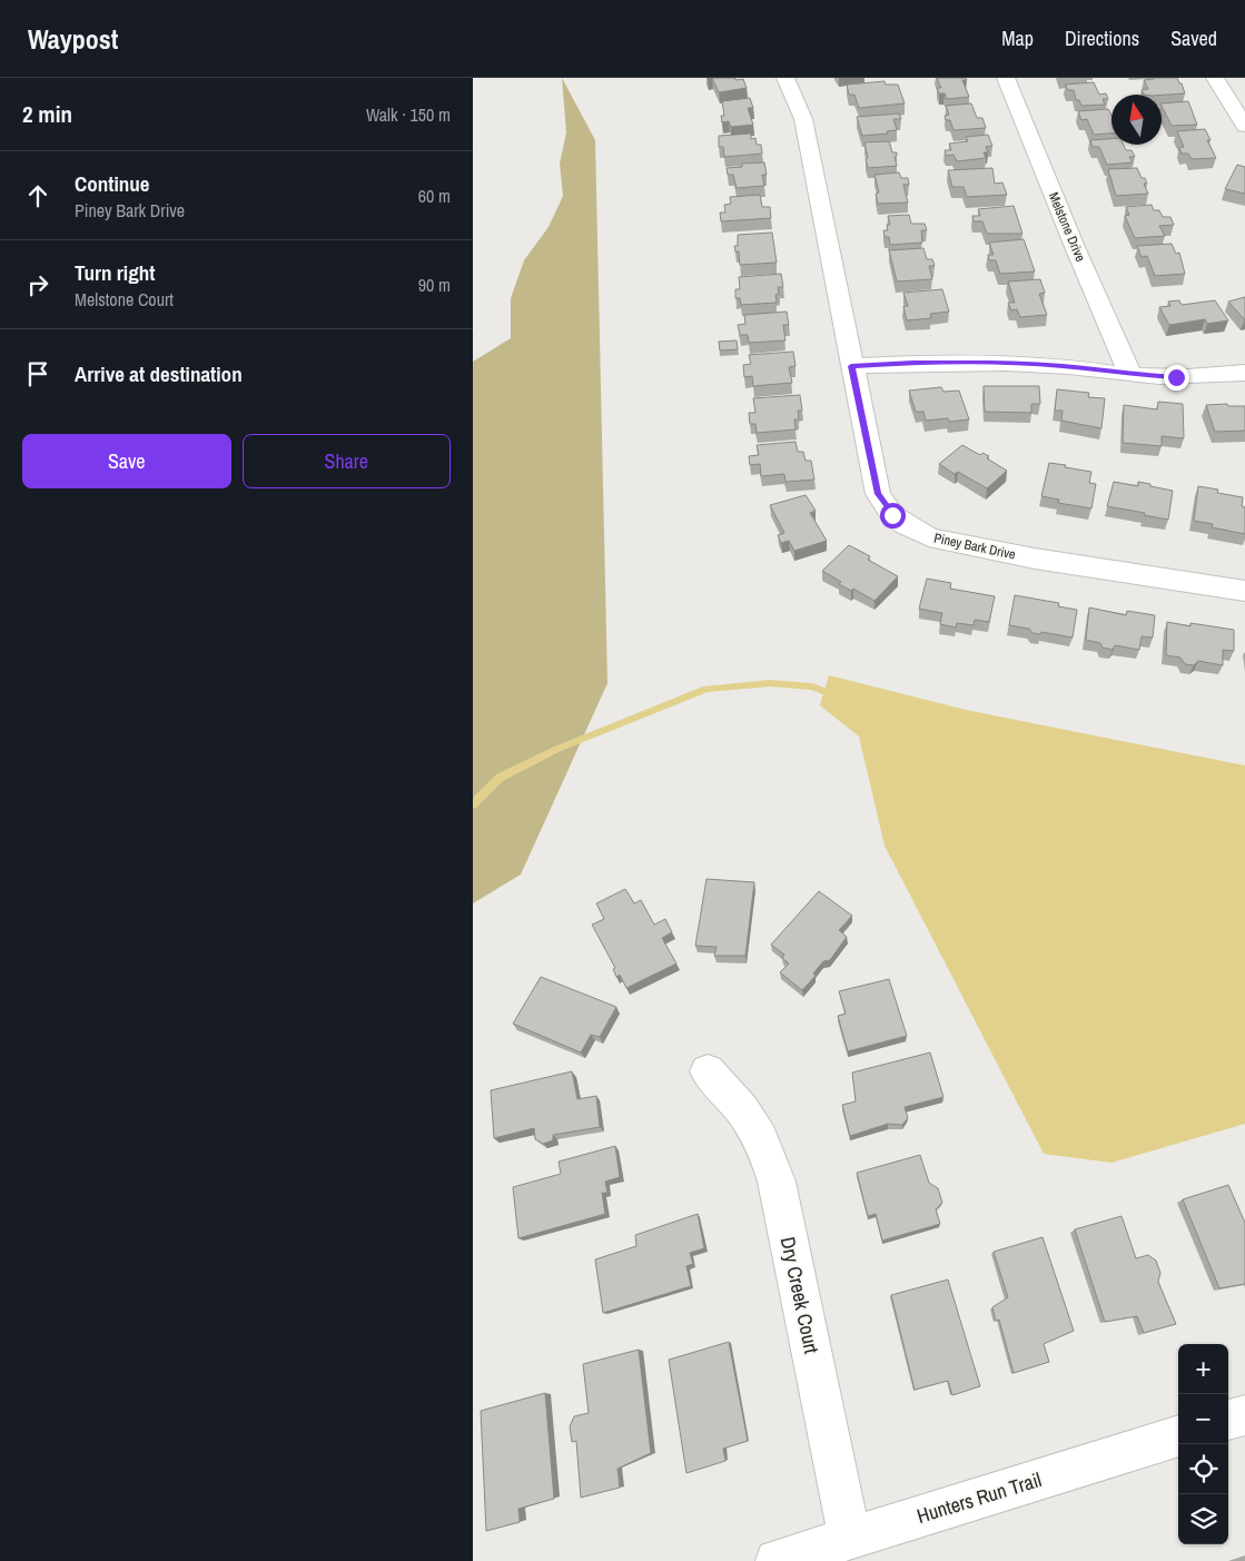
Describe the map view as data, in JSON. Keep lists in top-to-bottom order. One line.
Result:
{"streets":{"street":["Melstone Drive","Piney Bark Drive","Dry Creek Court","Hunters Run Trail"]},"crossings":[["Dry Creek Court","Hunters Run Trail"]],"north":"top","page":{"header":"Waypost","nav":["Map","Directions","Saved"],"heading":["2 min","Walk · 150 m"],"list":[["Continue","Piney Bark Drive","60 m"],["Turn right","Melstone Court","90 m"],"Arrive at destination"],"buttons":["Save","Share"],"map_buttons":["+","−"]}}
